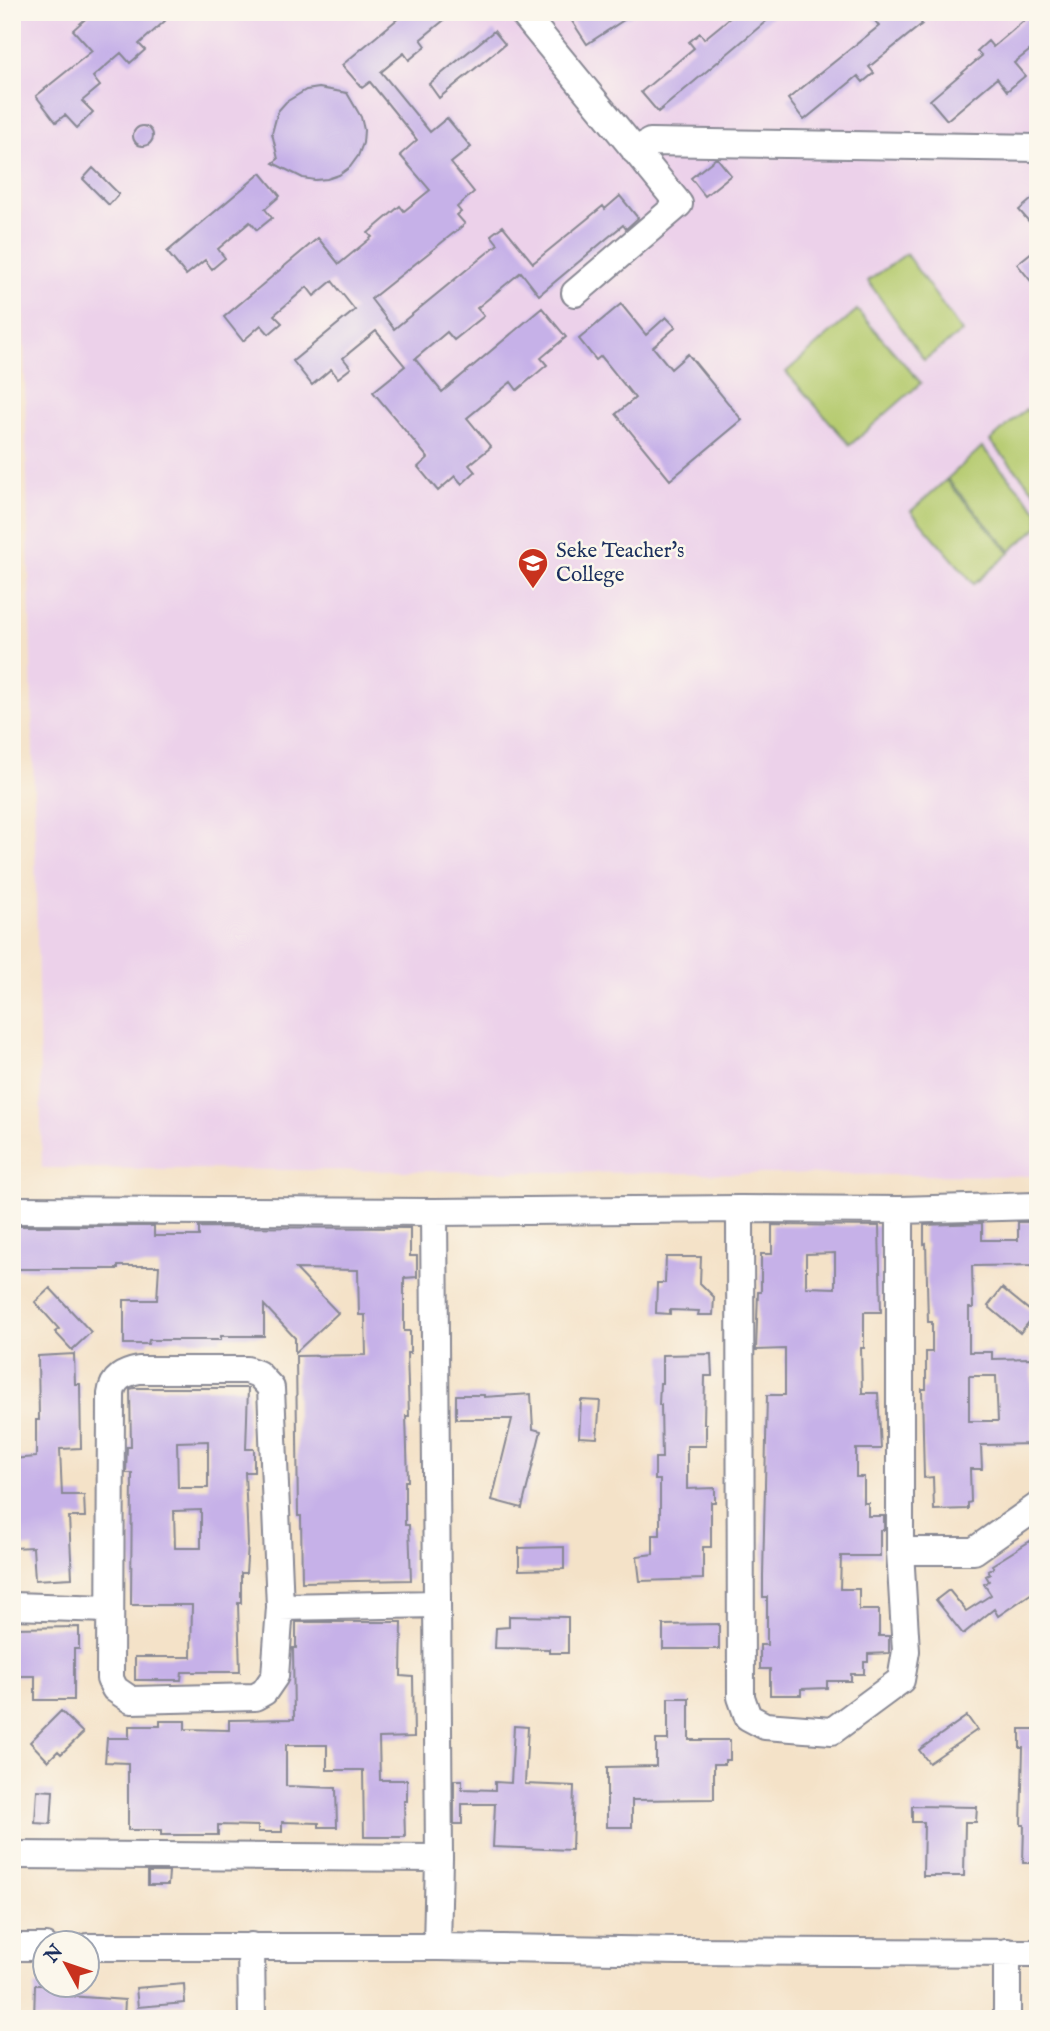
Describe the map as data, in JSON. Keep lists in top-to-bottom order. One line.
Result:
{"places":{"school or university":["Seke Teacher's College"]},"north":"top left"}
